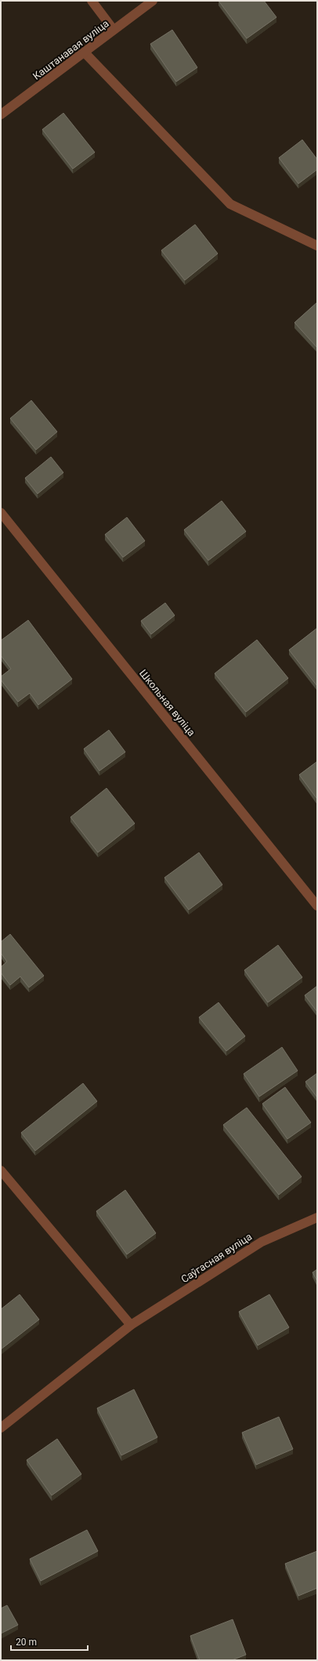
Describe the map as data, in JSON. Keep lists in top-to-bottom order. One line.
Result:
{"streets":{"street":["Каштанавая вуліца","Школьная вуліца","Саўгасная вуліца"]},"scale_bar":"20 m"}
